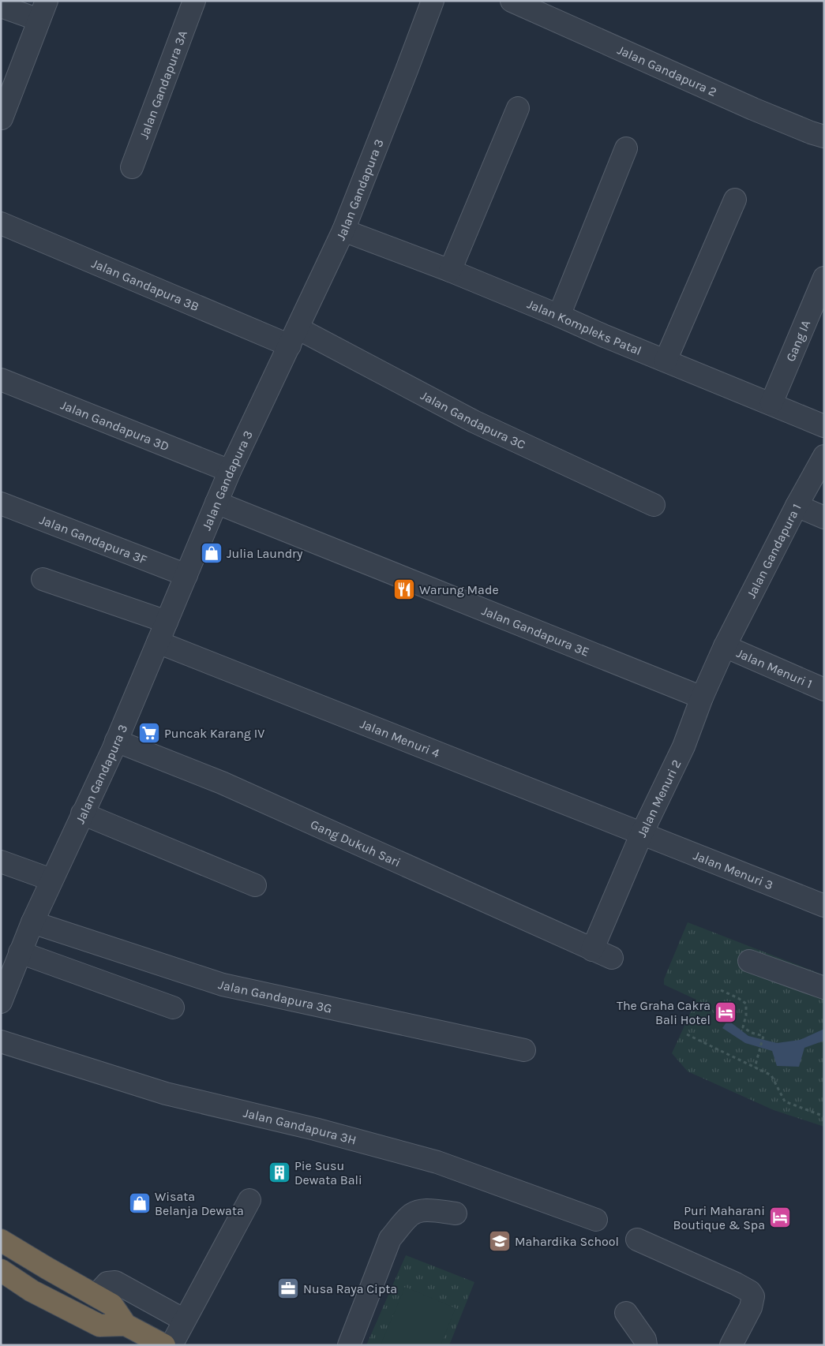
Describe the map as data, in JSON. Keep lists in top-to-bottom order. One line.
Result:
{"streets":{"street":["Jalan Gandapura 2","Jalan Gandapura 3A","Jalan Gandapura 3","Jalan Gandapura 3B","Jalan Kompleks Patal","Gang IA","Jalan Gandapura 3C","Jalan Gandapura 3D","Jalan Gandapura 3F","Jalan Gandapura 1","Jalan Gandapura 3E","Jalan Menuri 1","Jalan Menuri 4","Jalan Menuri 2","Gang Dukuh Sari","Jalan Menuri 3","Jalan Gandapura 3G","Jalan Gandapura 3H"]},"crossings":[["Jalan Gandapura 3","Jalan Gandapura 3B"],["Jalan Gandapura 3","Jalan Kompleks Patal"],["Jalan Gandapura 3","Jalan Gandapura 3C"],["Jalan Gandapura 3","Jalan Gandapura 3D"],["Jalan Gandapura 3","Jalan Gandapura 3F"],["Jalan Gandapura 3","Jalan Gandapura 3E"],["Jalan Gandapura 3","Jalan Menuri 4"],["Jalan Gandapura 3","Gang Dukuh Sari"],["Jalan Gandapura 3","Jalan Gandapura 3G"],["Jalan Gandapura 3B","Jalan Gandapura 3C"],["Jalan Kompleks Patal","Gang IA"],["Jalan Gandapura 1","Jalan Menuri 1"],["Jalan Gandapura 1","Jalan Menuri 2"],["Jalan Gandapura 3E","Jalan Menuri 2"],["Jalan Menuri 1","Jalan Menuri 2"],["Jalan Menuri 4","Jalan Menuri 2"],["Jalan Menuri 4","Jalan Menuri 3"],["Jalan Menuri 2","Gang Dukuh Sari"],["Jalan Menuri 2","Jalan Menuri 3"]],"places":{"shop":["Julia Laundry","Wisata Belanja Dewata"],"restaurant":["Warung Made"],"supermarket":["Puncak Karang IV"],"hotel":["The Graha Cakra Bali Hotel","Puri Maharani Boutique & Spa"],"building":["Pie Susu Dewata Bali"],"school or university":["Mahardika School"],"office":["Nusa Raya Cipta"]}}
